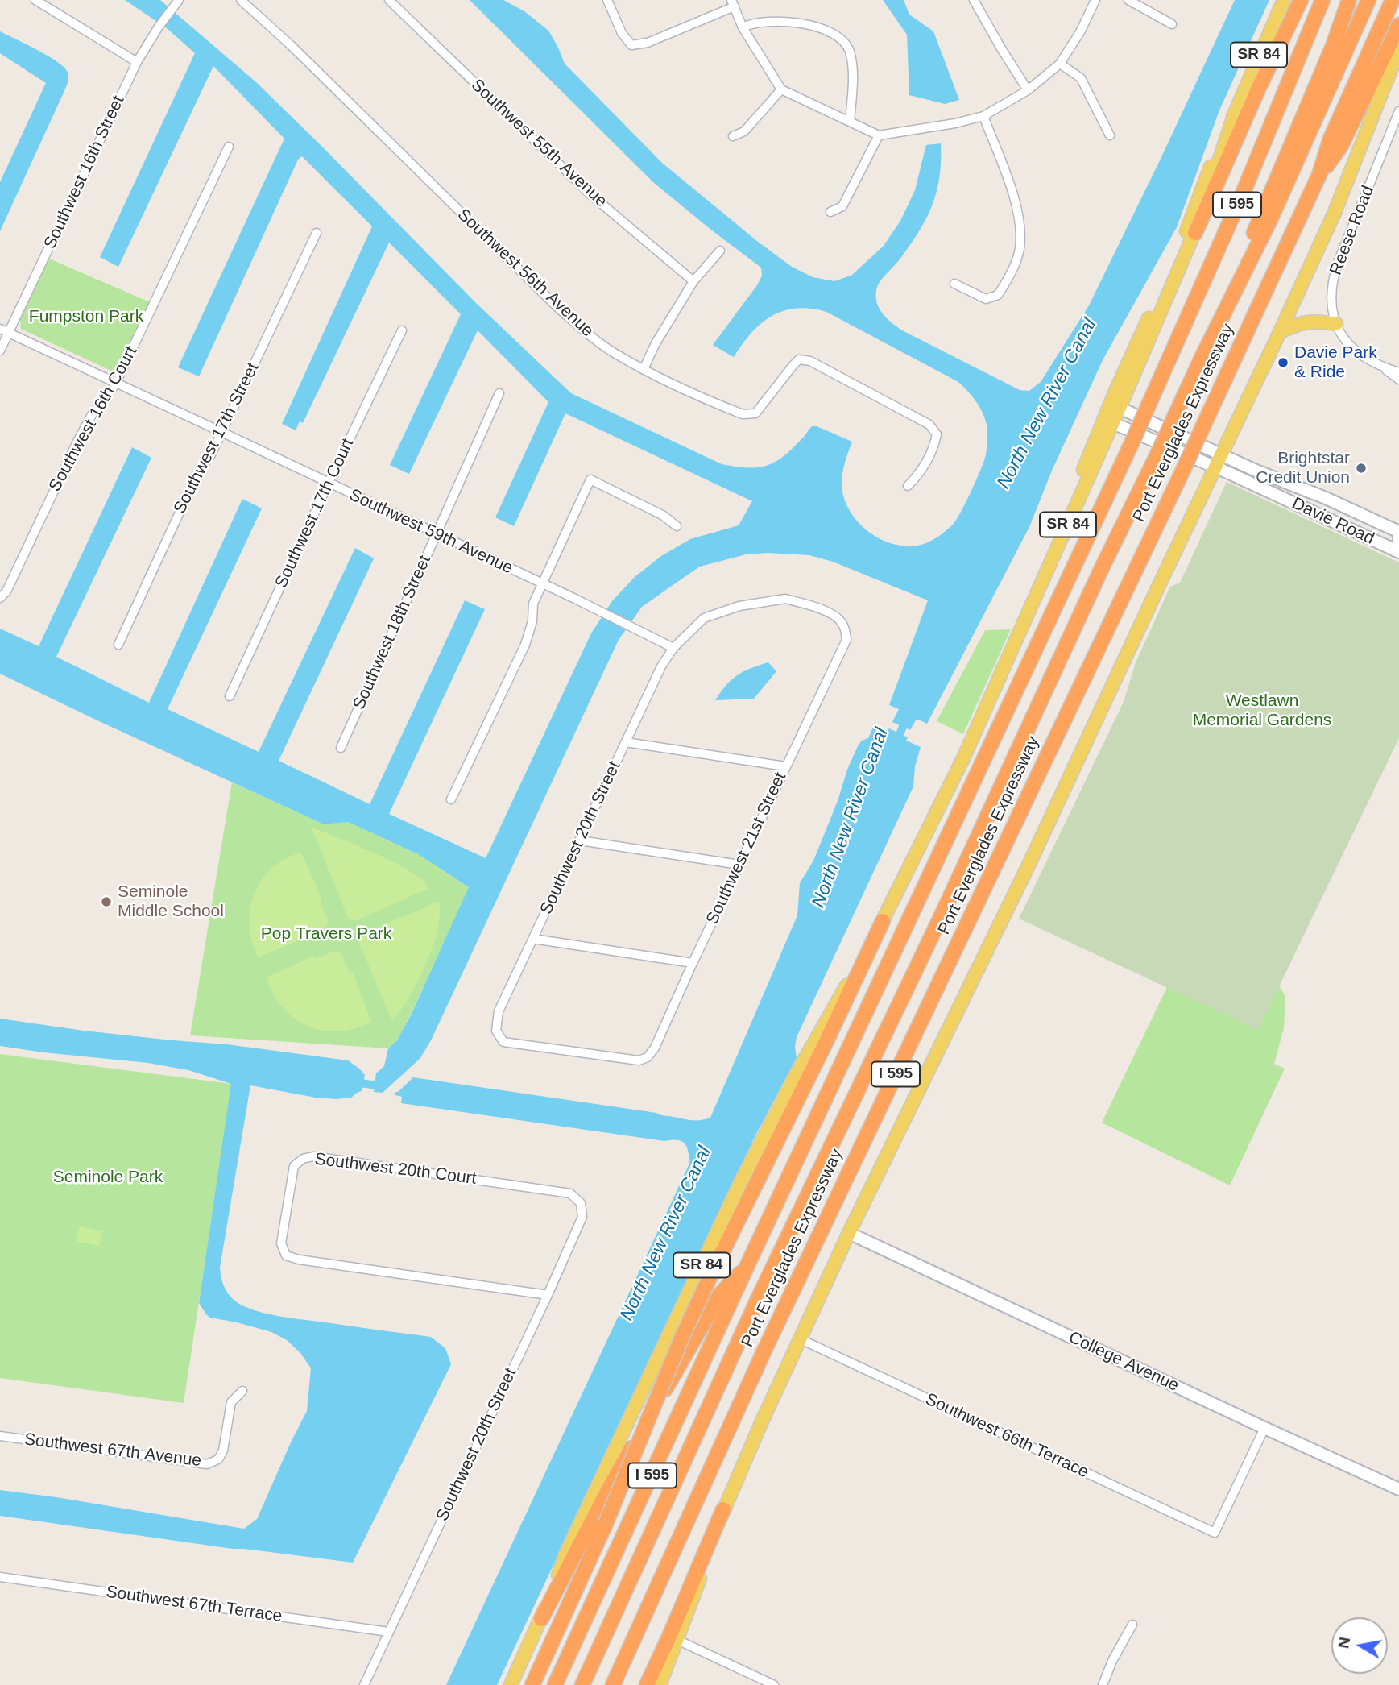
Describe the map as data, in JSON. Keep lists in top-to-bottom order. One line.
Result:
{"streets":{"highway":["I 595","Port Everglades Expressway"],"main road":["SR 84","Davie Road","College Avenue"],"street":["Southwest 55th Avenue","Southwest 16th Street","Reese Road","Southwest 56th Avenue","Southwest 16th Court","Southwest 17th Street","Southwest 17th Court","Southwest 59th Avenue","Southwest 18th Street","Southwest 20th Street","Southwest 21st Street","Southwest 20th Court","Southwest 66th Terrace","Southwest 67th Avenue","Southwest 67th Terrace"]},"crossings":[["SR 84","Davie Road"],["Southwest 16th Street","Southwest 59th Avenue"],["Southwest 16th Court","Southwest 59th Avenue"],["Southwest 17th Street","Southwest 59th Avenue"],["Southwest 17th Court","Southwest 59th Avenue"],["Southwest 59th Avenue","Southwest 18th Street"],["Southwest 59th Avenue","Southwest 20th Street"],["Southwest 59th Avenue","Southwest 21st Street"],["Southwest 20th Street","Southwest 21st Street"],["Southwest 20th Street","Southwest 20th Court"],["Southwest 20th Street","Southwest 67th Terrace"],["College Avenue","Southwest 66th Terrace"]],"water":["North New River Canal"],"parks":["Fumpston Park","Westlawn Memorial Gardens","Pop Travers Park","Seminole Park"],"places":["Davie Park & Ride","Brightstar Credit Union","Seminole Middle School"],"north":"left"}
